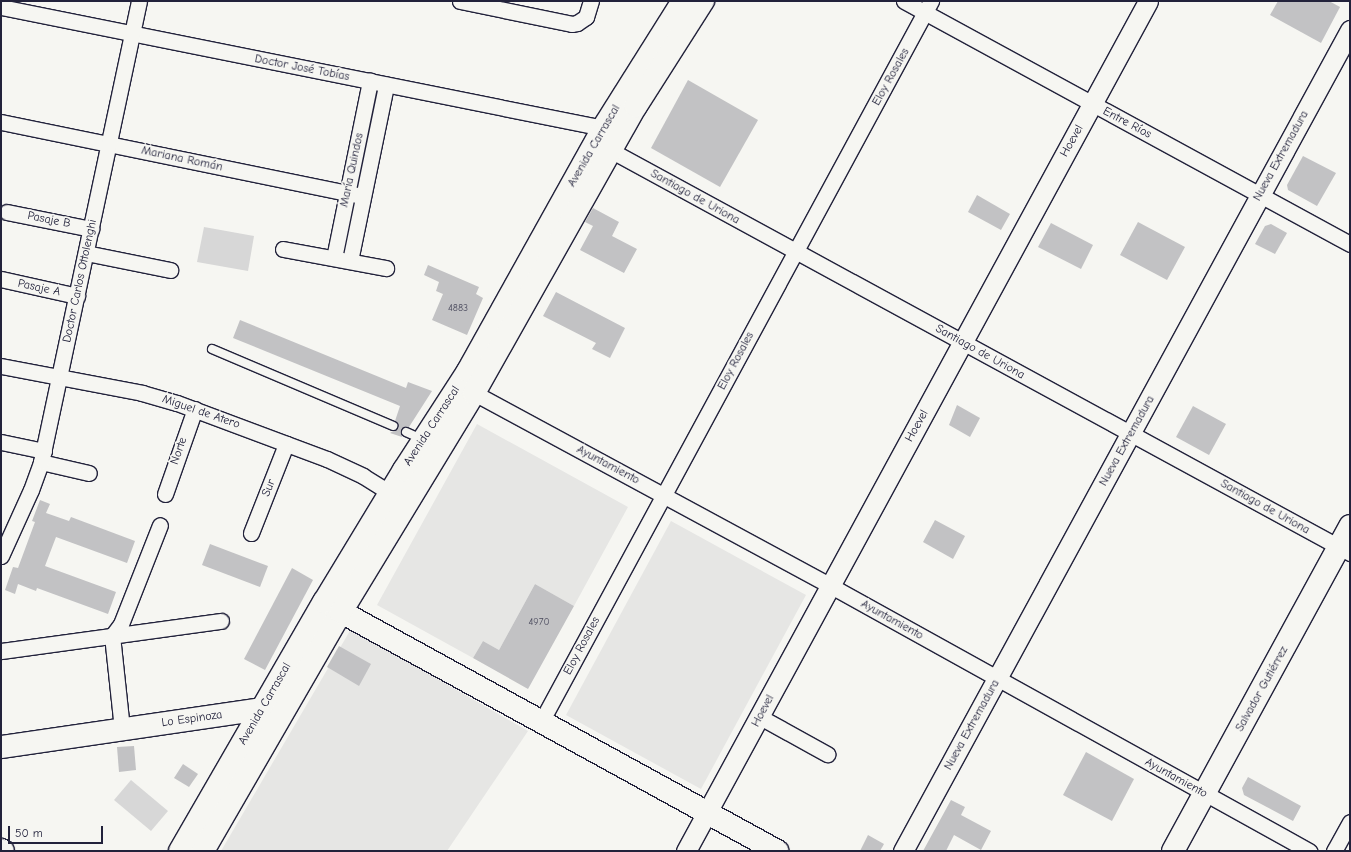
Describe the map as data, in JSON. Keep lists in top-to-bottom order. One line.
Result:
{"streets":{"main road":["Avenida Carrascal","Salvador Gutiérrez","Lo Espinoza"],"street":["Doctor José Tobías","Eloy Rosales","Entre Ríos","Hoevel","Nueva Extremadura","Mariana Román","María Quindos","Santiago de Uriona","Pasaje B","Doctor Carlos Ottolenghi","Pasaje A","Miguel de Atero","Norte","Ayuntamiento","Sur"]},"crossings":[["Doctor José Tobías","Avenida Carrascal"],["Doctor José Tobías","María Quindos"],["Doctor José Tobías","Doctor Carlos Ottolenghi"],["Eloy Rosales","Entre Ríos"],["Eloy Rosales","Santiago de Uriona"],["Eloy Rosales","Ayuntamiento"],["Entre Ríos","Hoevel"],["Entre Ríos","Nueva Extremadura"],["Hoevel","Santiago de Uriona"],["Hoevel","Ayuntamiento"],["Avenida Carrascal","Santiago de Uriona"],["Avenida Carrascal","Miguel de Atero"],["Avenida Carrascal","Ayuntamiento"],["Avenida Carrascal","Lo Espinoza"],["Nueva Extremadura","Santiago de Uriona"],["Nueva Extremadura","Ayuntamiento"],["Mariana Román","María Quindos"],["Mariana Román","Doctor Carlos Ottolenghi"],["Santiago de Uriona","Salvador Gutiérrez"],["Pasaje B","Doctor Carlos Ottolenghi"],["Doctor Carlos Ottolenghi","Pasaje A"],["Doctor Carlos Ottolenghi","Miguel de Atero"],["Miguel de Atero","Norte"],["Miguel de Atero","Sur"],["Ayuntamiento","Salvador Gutiérrez"]],"house_numbers":["4883","4970"],"scale_bar":"50 m"}
